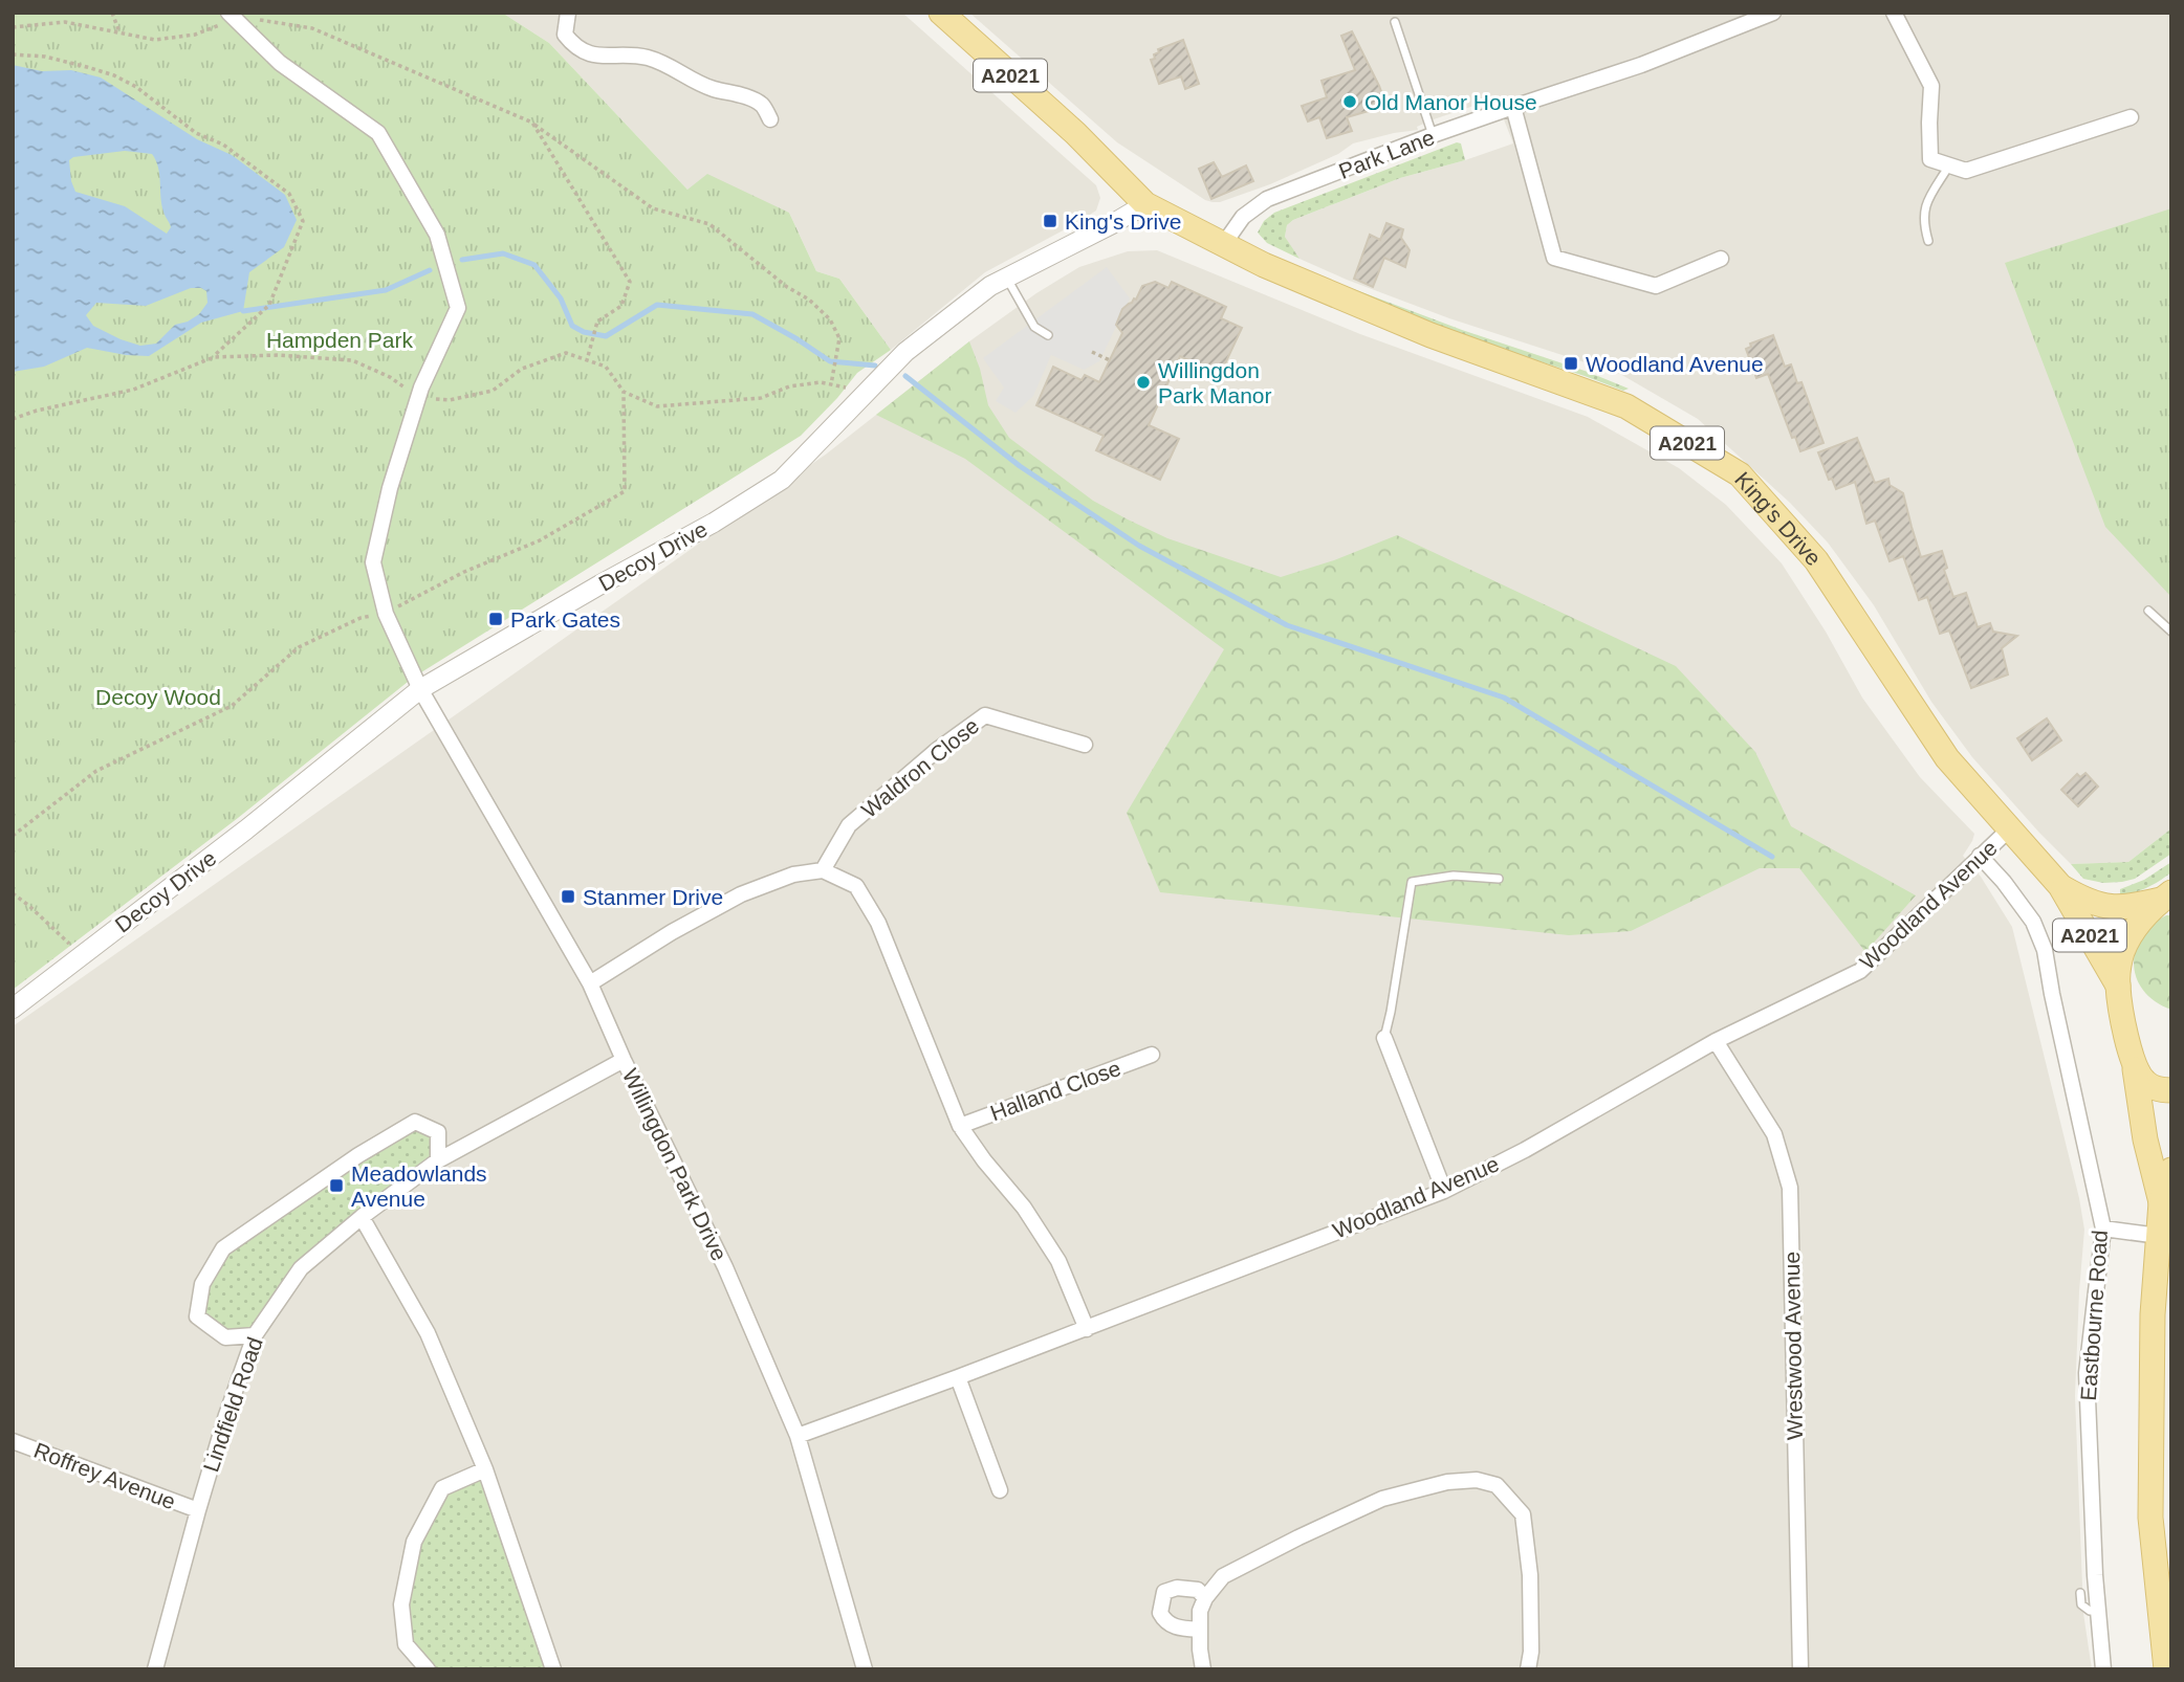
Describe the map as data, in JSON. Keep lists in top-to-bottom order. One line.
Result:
{"streets":{"main road":["A2021","King's Drive"],"street":["Park Lane","Decoy Drive","Waldron Close","Woodland Avenue","Halland Close","Willingdon Park Drive","Eastbourne Road","Wrestwood Avenue","Lindfield Road","Roffrey Avenue"]},"crossings":[["Park Lane","King's Drive"],["King's Drive","Decoy Drive"],["King's Drive","Woodland Avenue"],["Decoy Drive","Willingdon Park Drive"],["Woodland Avenue","Willingdon Park Drive"],["Woodland Avenue","Eastbourne Road"],["Woodland Avenue","Wrestwood Avenue"],["Willingdon Park Drive","Lindfield Road"],["Lindfield Road","Roffrey Avenue"]],"parks":["Hampden Park","Decoy Wood"],"places":{"other":["Old Manor House","Willingdon Park Manor"],"transit":["King's Drive","Woodland Avenue","Park Gates","Stanmer Drive","Meadowlands Avenue"]}}
